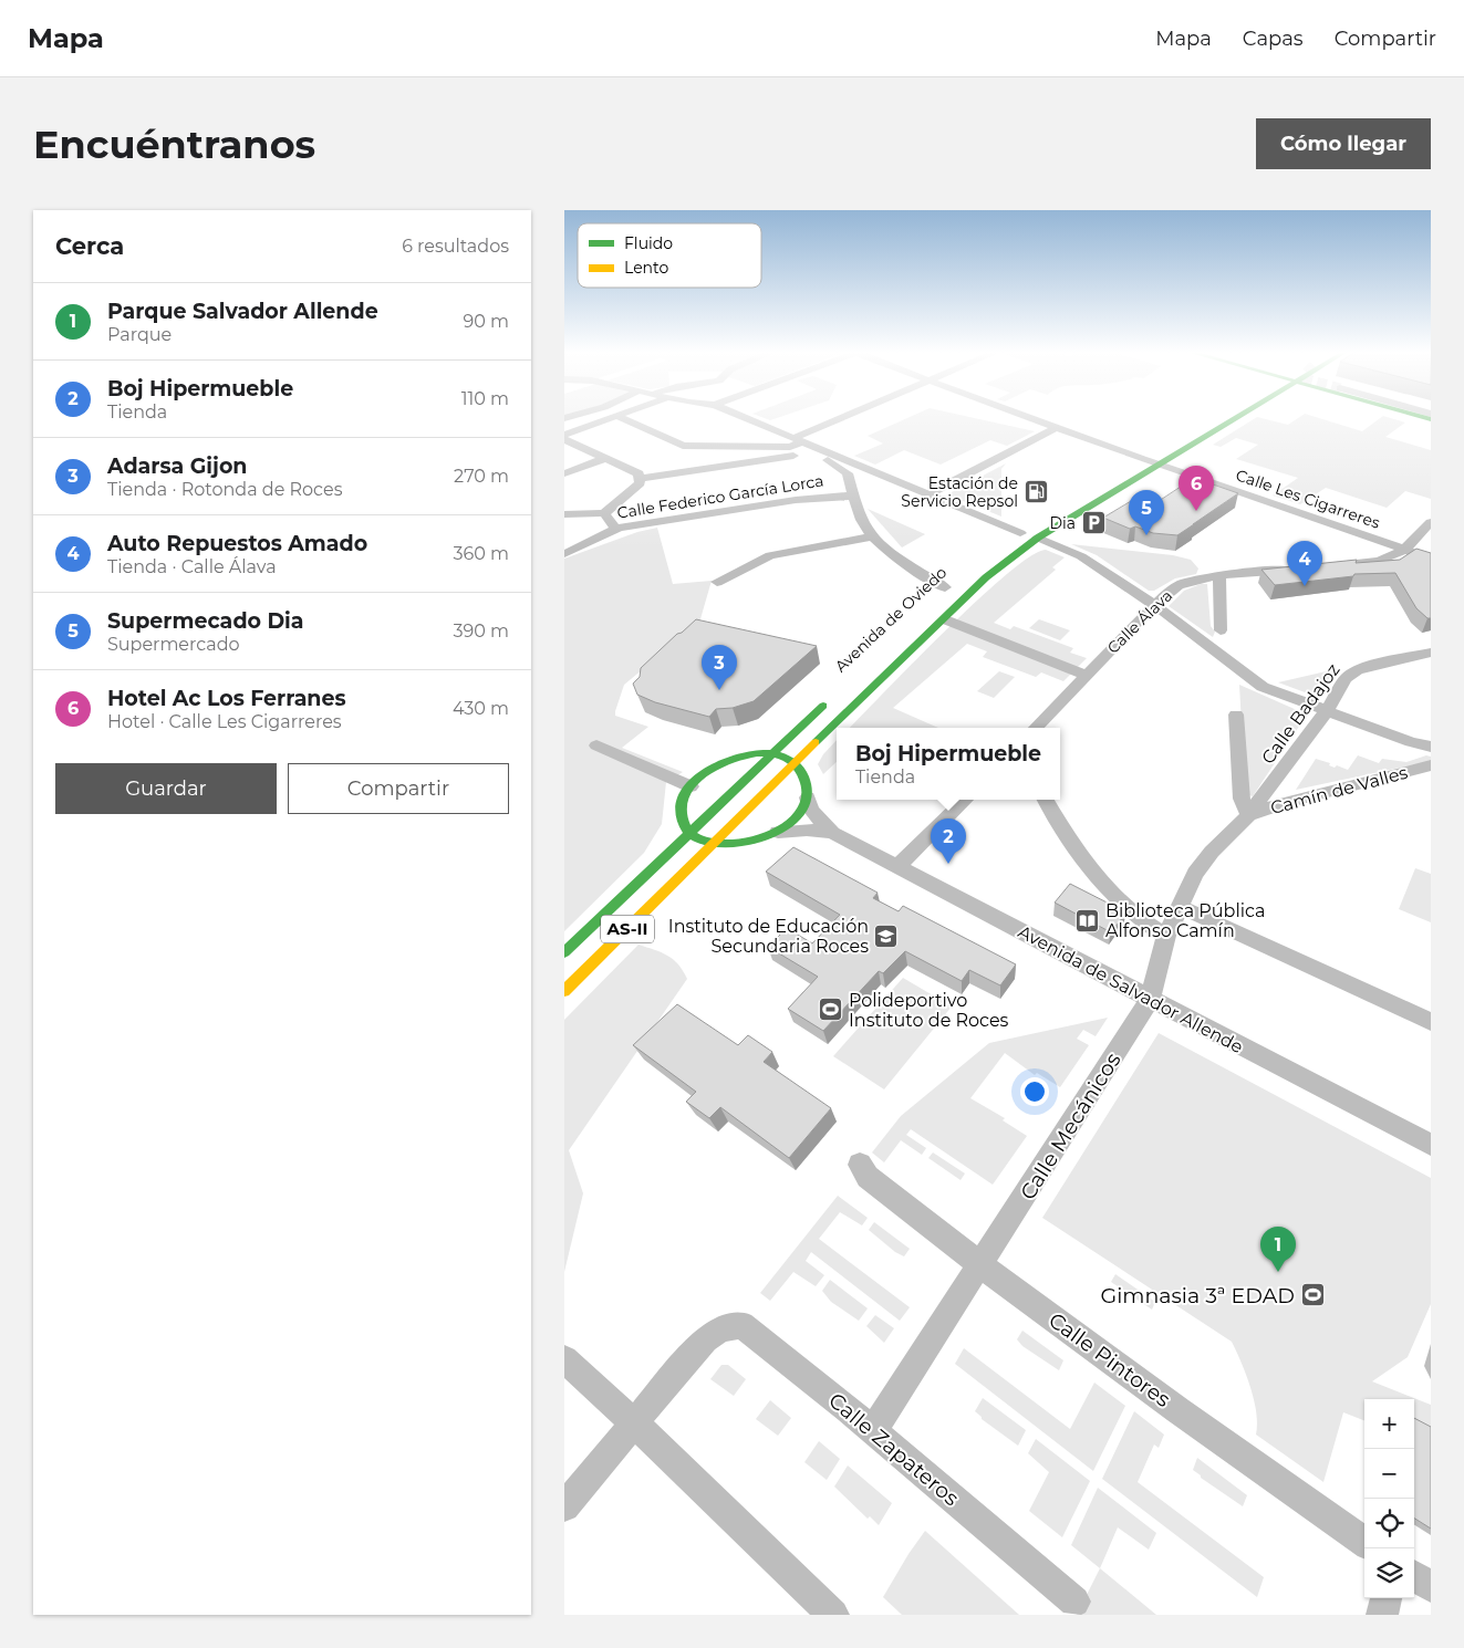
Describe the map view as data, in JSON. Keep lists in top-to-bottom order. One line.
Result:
{"streets":{"main road":["Avenida de Oviedo","AS-II"],"street":["Calle Federico García Lorca","Calle Les Cigarreres","Calle Álava","Calle Badajoz","Camín de Valles","Avenida de Salvador Allende","Calle Mecánicos","Calle Pintores","Calle Zapateros"]},"crossings":[["Calle Les Cigarreres","Avenida de Oviedo"],["Calle Les Cigarreres","Calle Álava"],["Calle Badajoz","Camín de Valles"],["Calle Badajoz","Calle Mecánicos"],["Camín de Valles","Calle Mecánicos"],["Avenida de Salvador Allende","Calle Mecánicos"],["Calle Mecánicos","Calle Pintores"],["Calle Mecánicos","Calle Zapateros"]],"places":{"fuel station":["Estación de Servicio Repsol"],"parking":["Dia"],"library":["Biblioteca Pública Alfonso Camín"],"school or university":["Instituto de Educación Secundaria Roces"],"sports":["Polideportivo Instituto de Roces","Gimnasia 3ª EDAD"]},"legend":["Fluido","Lento"],"page":{"header":"Mapa","nav":["Mapa","Capas","Compartir"],"buttons":["Cómo llegar",["Guardar","Compartir"]],"title":"Encuéntranos","heading":["Cerca","6 resultados"],"list":[{"mark":"1","name":"Parque Salvador Allende","note":"Parque","value":"90 m"},{"mark":"2","name":"Boj Hipermueble","note":"Tienda","value":"110 m"},{"mark":"3","name":"Adarsa Gijon","note":"Tienda · Rotonda de Roces","value":"270 m"},{"mark":"4","name":"Auto Repuestos Amado","note":"Tienda · Calle Álava","value":"360 m"},{"mark":"5","name":"Supermecado Dia","note":"Supermercado","value":"390 m"},{"mark":"6","name":"Hotel Ac Los Ferranes","note":"Hotel · Calle Les Cigarreres","value":"430 m"}],"pins":["6","5","4","3","2","1"],"popup":["Boj Hipermueble","Tienda"],"map_buttons":["+","−"]}}
